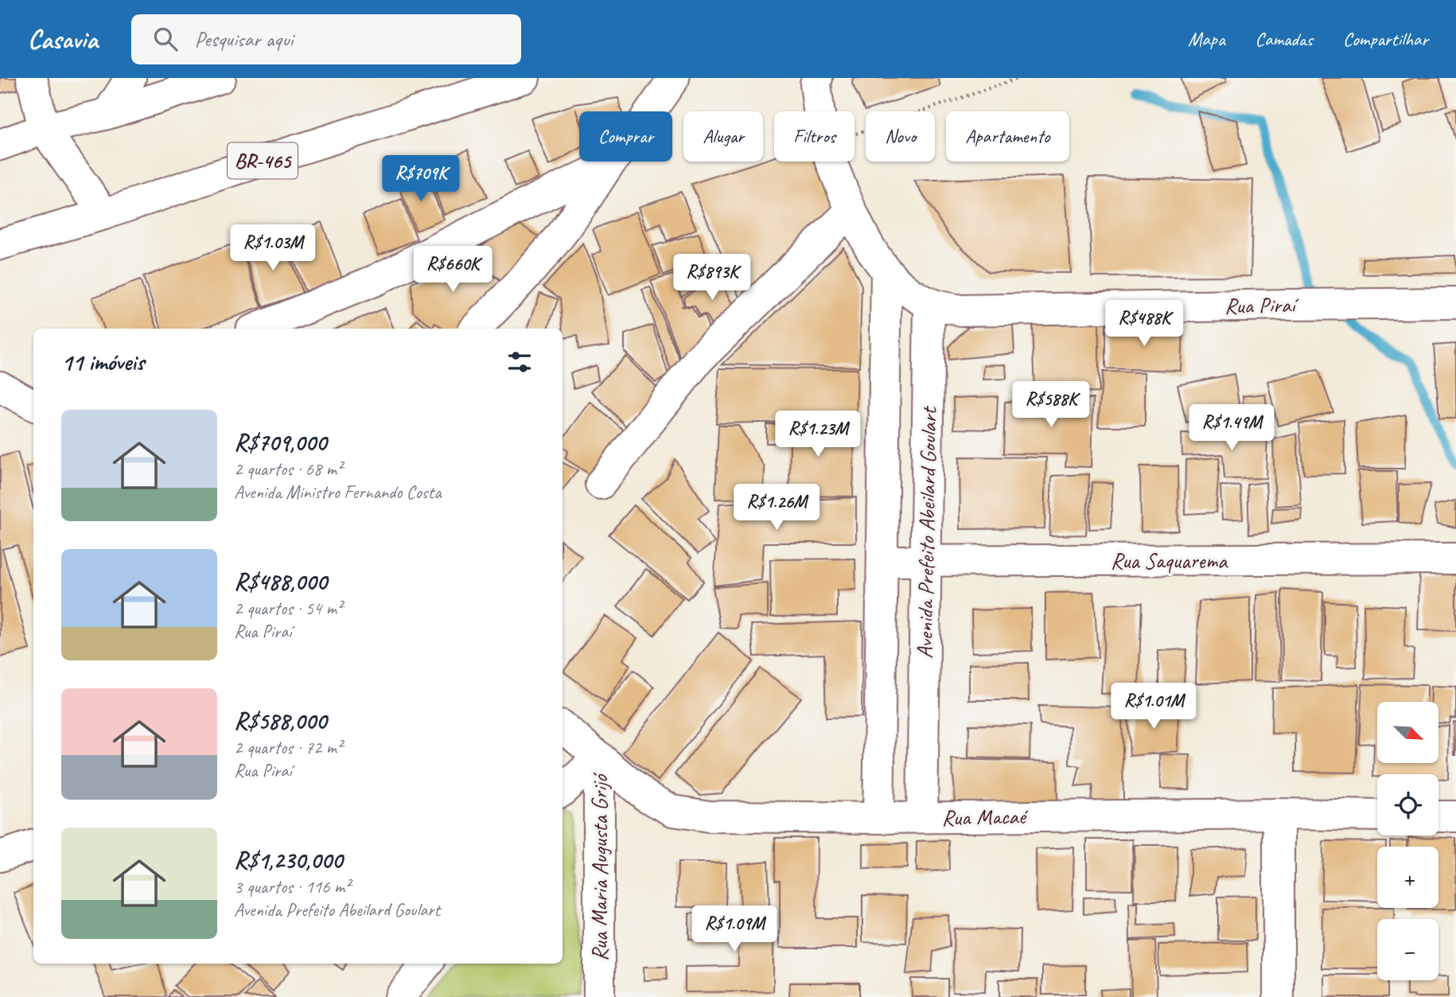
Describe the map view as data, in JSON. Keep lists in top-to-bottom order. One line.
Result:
{"streets":{"main road":["BR-465","Rua Piraí","Avenida Prefeito Abeilard Goulart","Rua Saquarema","Rua Macaé","Rua Maria Augusta Grijó"]},"crossings":[["Rua Piraí","Avenida Prefeito Abeilard Goulart"],["Avenida Prefeito Abeilard Goulart","Rua Saquarema"],["Avenida Prefeito Abeilard Goulart","Rua Macaé"],["Rua Macaé","Rua Maria Augusta Grijó"]],"north":"bottom right","page":{"header":"Casavia","search":"Pesquisar aqui","nav":["Mapa","Camadas","Compartilhar"],"chip":["Comprar","Alugar","Filtros","Novo","Apartamento"],"price":["R$709K","R$1.03M","R$660K","R$893K","R$488K","R$588K","R$1.49M","R$1.23M","R$1.26M","R$1.01M","R$1.09M"],"heading":"11 imóveis","list":[{"name":"R$709,000","note":"2 quartos · 68 m² · Avenida Ministro Fernando Costa"},{"name":"R$488,000","note":"2 quartos · 54 m² · Rua Piraí"},{"name":"R$588,000","note":"2 quartos · 72 m² · Rua Piraí"},{"name":"R$1,230,000","note":"3 quartos · 116 m² · Avenida Prefeito Abeilard Goulart"}],"map_buttons":["+","−"]}}
